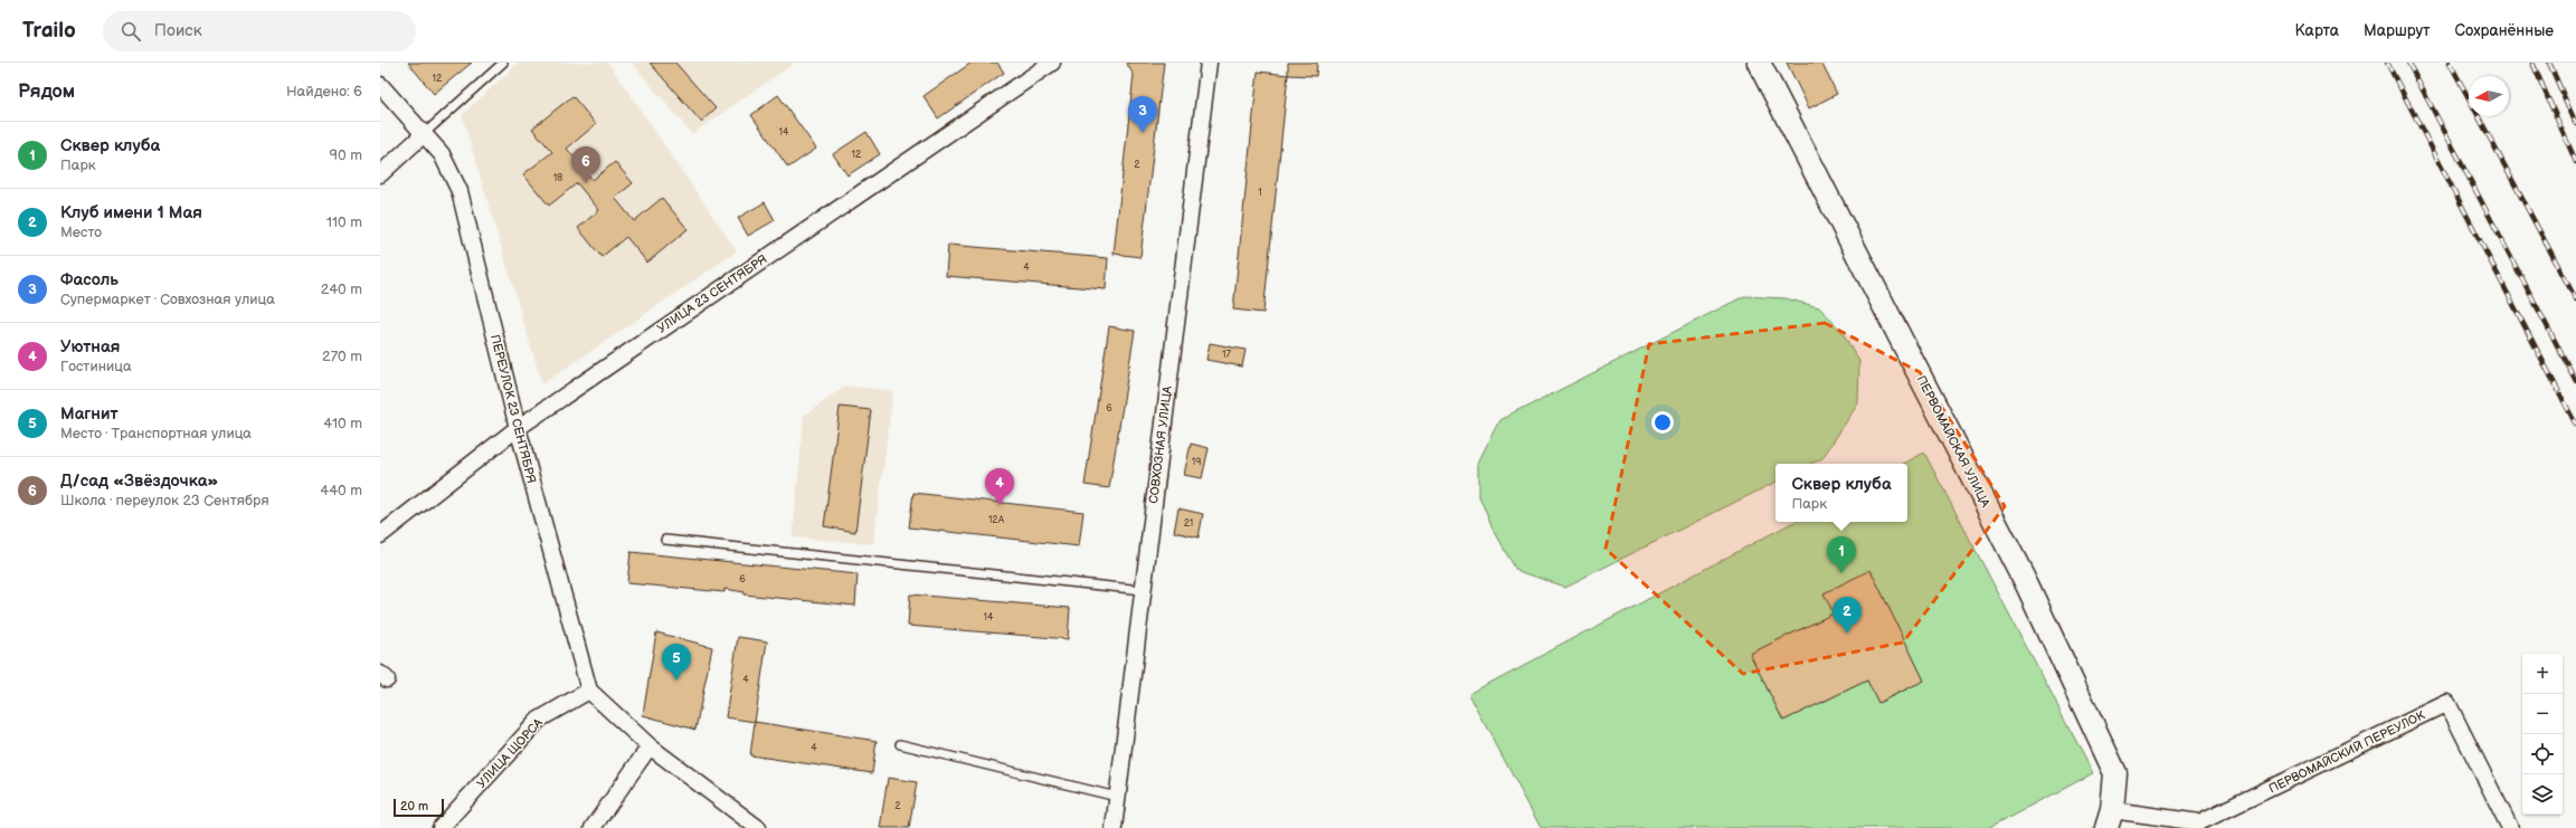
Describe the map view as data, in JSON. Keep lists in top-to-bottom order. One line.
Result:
{"streets":{"street":["УЛИЦА 23 СЕНТЯБРЯ","ПЕРЕУЛОК 23 СЕНТЯБРЯ","ПЕРВОМАЙСКАЯ УЛИЦА","СОВХОЗНАЯ УЛИЦА","ПЕРВОМАЙСКИЙ ПЕРЕУЛОК","УЛИЦА ЩОРСА"]},"crossings":[["УЛИЦА 23 СЕНТЯБРЯ","ПЕРЕУЛОК 23 СЕНТЯБРЯ"],["ПЕРЕУЛОК 23 СЕНТЯБРЯ","УЛИЦА ЩОРСА"],["ПЕРВОМАЙСКАЯ УЛИЦА","ПЕРВОМАЙСКИЙ ПЕРЕУЛОК"]],"house_numbers":["12","14","12","2","18","1","4","17","6","19","12А","21","6","14","4","4","2"],"scale_bar":"20 m","north":"left","page":{"header":"Trailo","search":"Поиск","nav":["Карта","Маршрут","Сохранённые"],"heading":["Рядом","Найдено: 6"],"pins":["3","6","4","1","2","5"],"list":[{"mark":"1","name":"Сквер клуба","note":"Парк","value":"90 m"},{"mark":"2","name":"Клуб имени 1 Мая","note":"Место","value":"110 m"},{"mark":"3","name":"Фасоль","note":"Супермаркет · Совхозная улица","value":"240 m"},{"mark":"4","name":"Уютная","note":"Гостиница","value":"270 m"},{"mark":"5","name":"Магнит","note":"Место · Транспортная улица","value":"410 m"},{"mark":"6","name":"Д/сад «Звёздочка»","note":"Школа · переулок 23 Сентября","value":"440 m"}],"popup":["Сквер клуба","Парк"],"map_buttons":["+","−"],"scale":"20 m"}}
